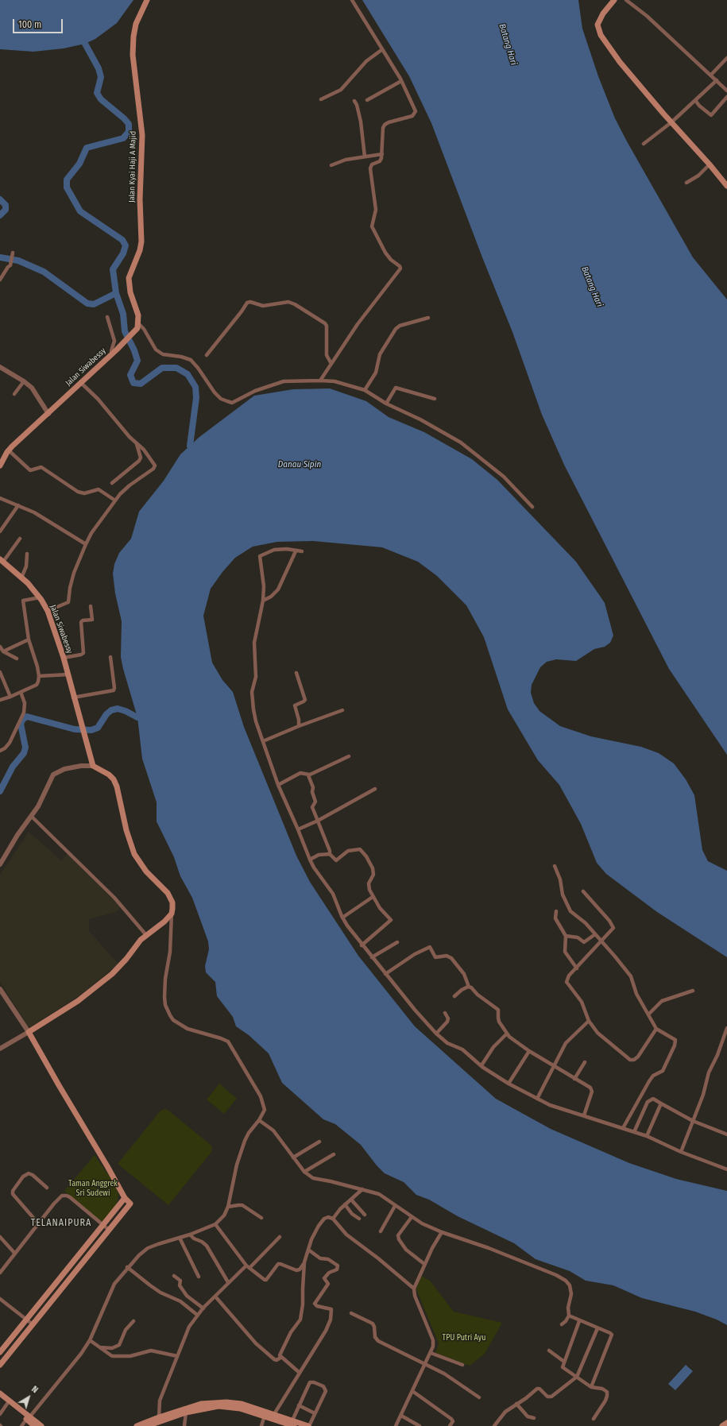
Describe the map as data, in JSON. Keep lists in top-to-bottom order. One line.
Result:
{"streets":{"main road":["Jalan Kyai Haji A Majid","Jalan Siwabessy"]},"crossings":[["Jalan Kyai Haji A Majid","Jalan Siwabessy"]],"districts":["TELANAIPURA"],"water":["Batang Hari","Danau Sipin"],"parks":["Taman Anggrek Sri Sudewi","TPU Putri Ayu"],"scale_bar":"100 m","north":"top right"}
